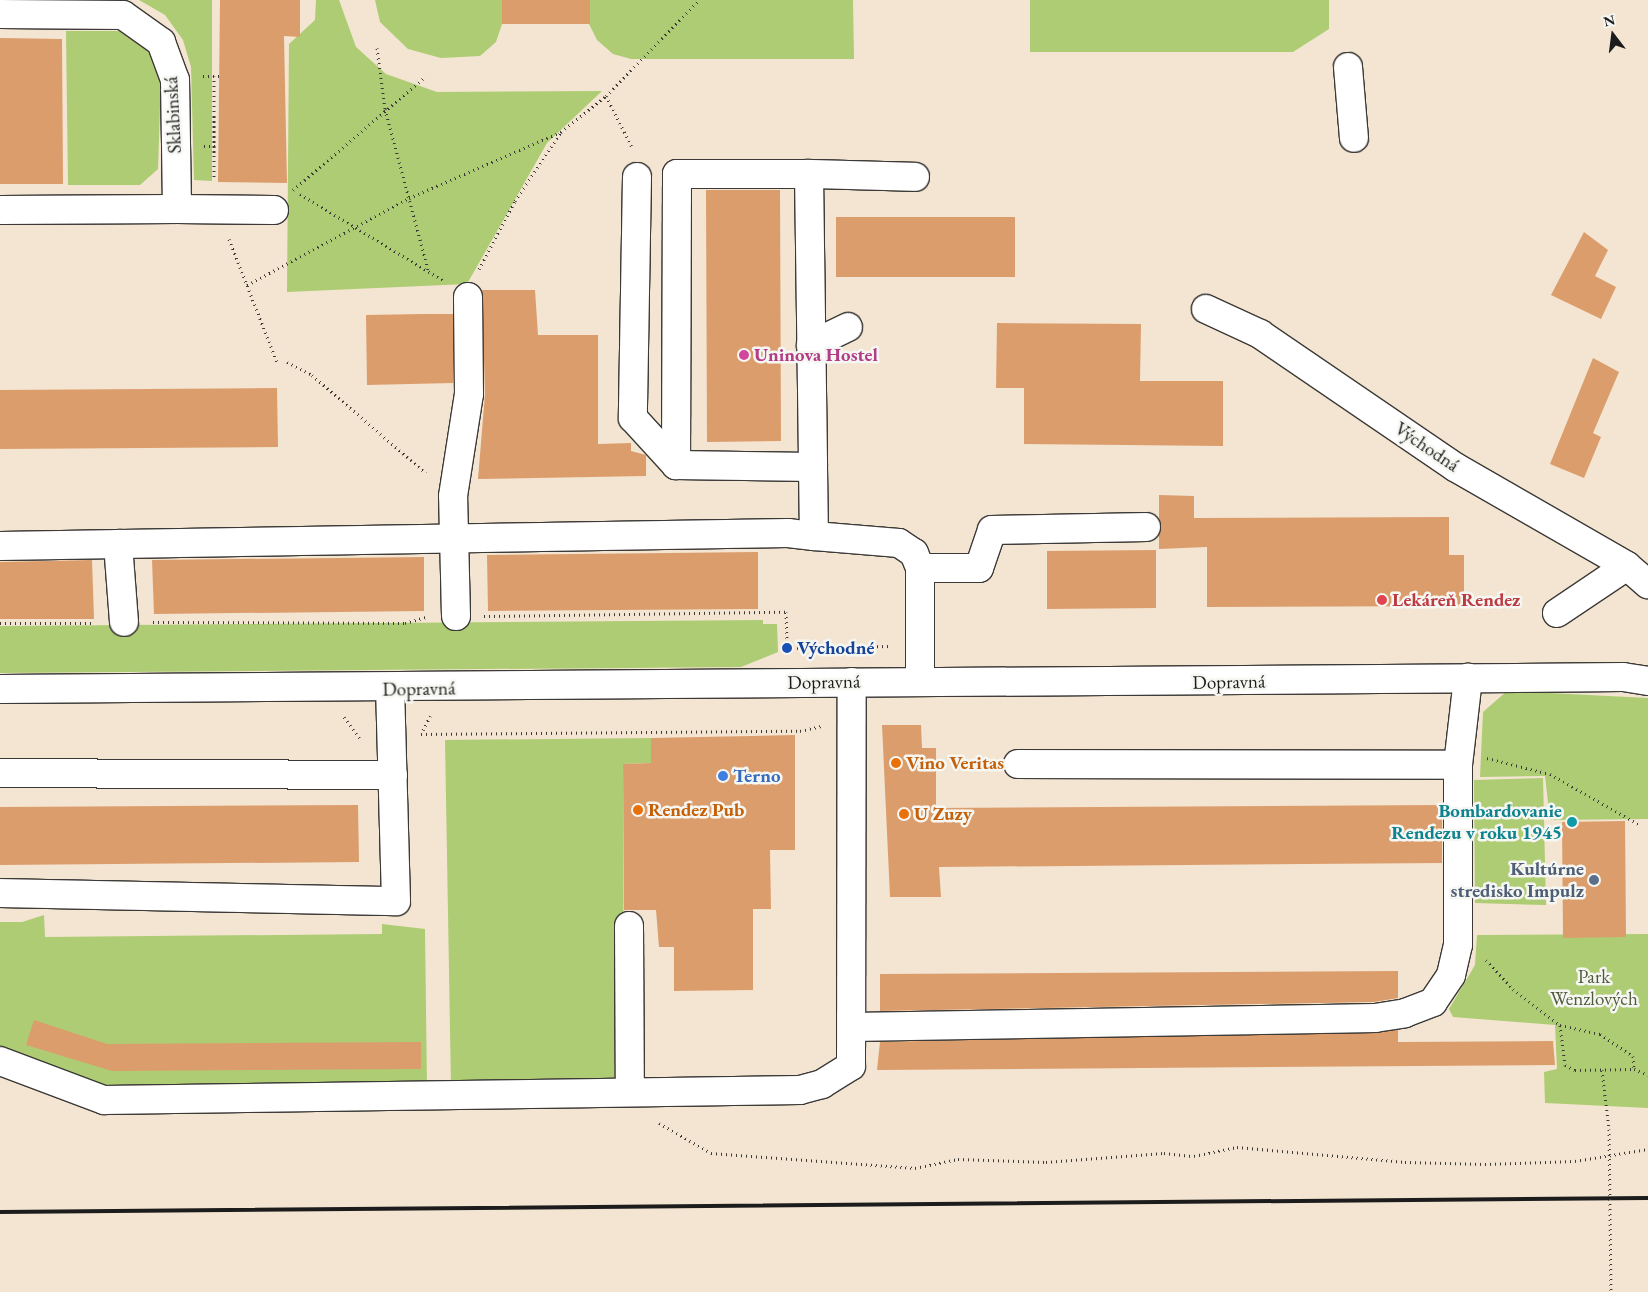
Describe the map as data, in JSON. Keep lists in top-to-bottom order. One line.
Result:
{"streets":{"street":["Sklabinská","Východná","Dopravná"]},"parks":["Park Wenzlových"],"places":["Uninova Hostel","Lekáreň Rendez","Východné","Vino Veritas","Terno","Rendez Pub","U Zuzy","Bombardovanie Rendezu v roku 1945","Kultúrne stredisko Impulz"],"north":"top"}
